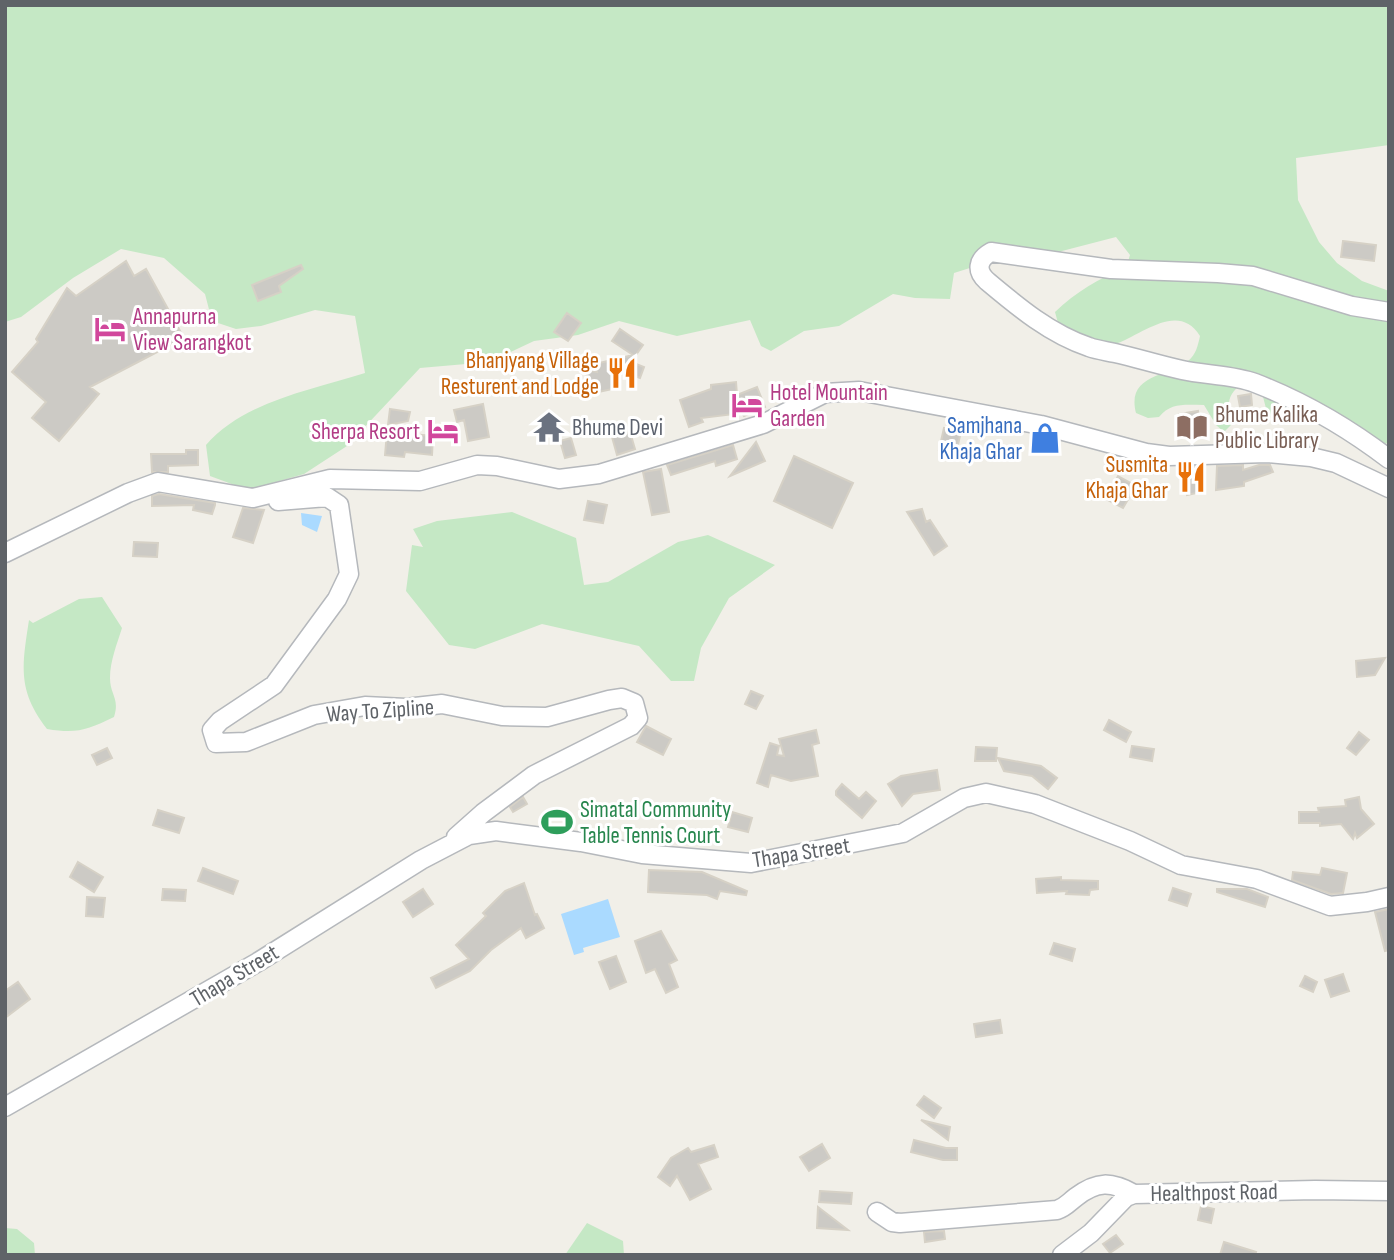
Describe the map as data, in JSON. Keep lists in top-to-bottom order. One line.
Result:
{"streets":{"street":["Way To Zipline","Thapa Street","Healthpost Road"]},"crossings":[["Way To Zipline","Thapa Street"]],"places":{"hotel":["Annapurna View Sarangkot","Hotel Mountain Garden","Sherpa Resort"],"restaurant":["Bhanjyang Village Resturent and Lodge","Susmita Khaja Ghar"],"temple":["Bhume Devi"],"library":["Bhume Kalika Public Library"],"shop":["Samjhana Khaja Ghar"],"sports":["Simatal Community Table Tennis Court"]}}
